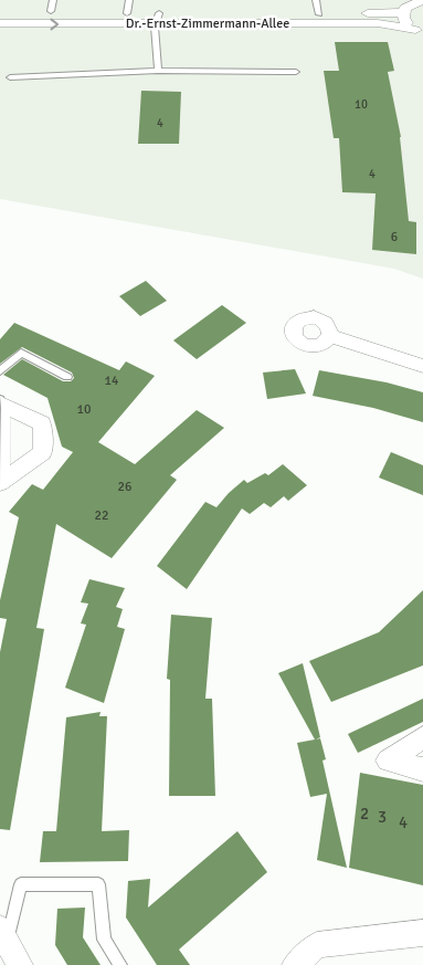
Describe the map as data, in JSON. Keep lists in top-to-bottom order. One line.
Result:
{"streets":{"street":["Dr.-Ernst-Zimmermann-Allee"]},"house_numbers":["10","4","4","6","14","10","26","22","2","3","4"]}
